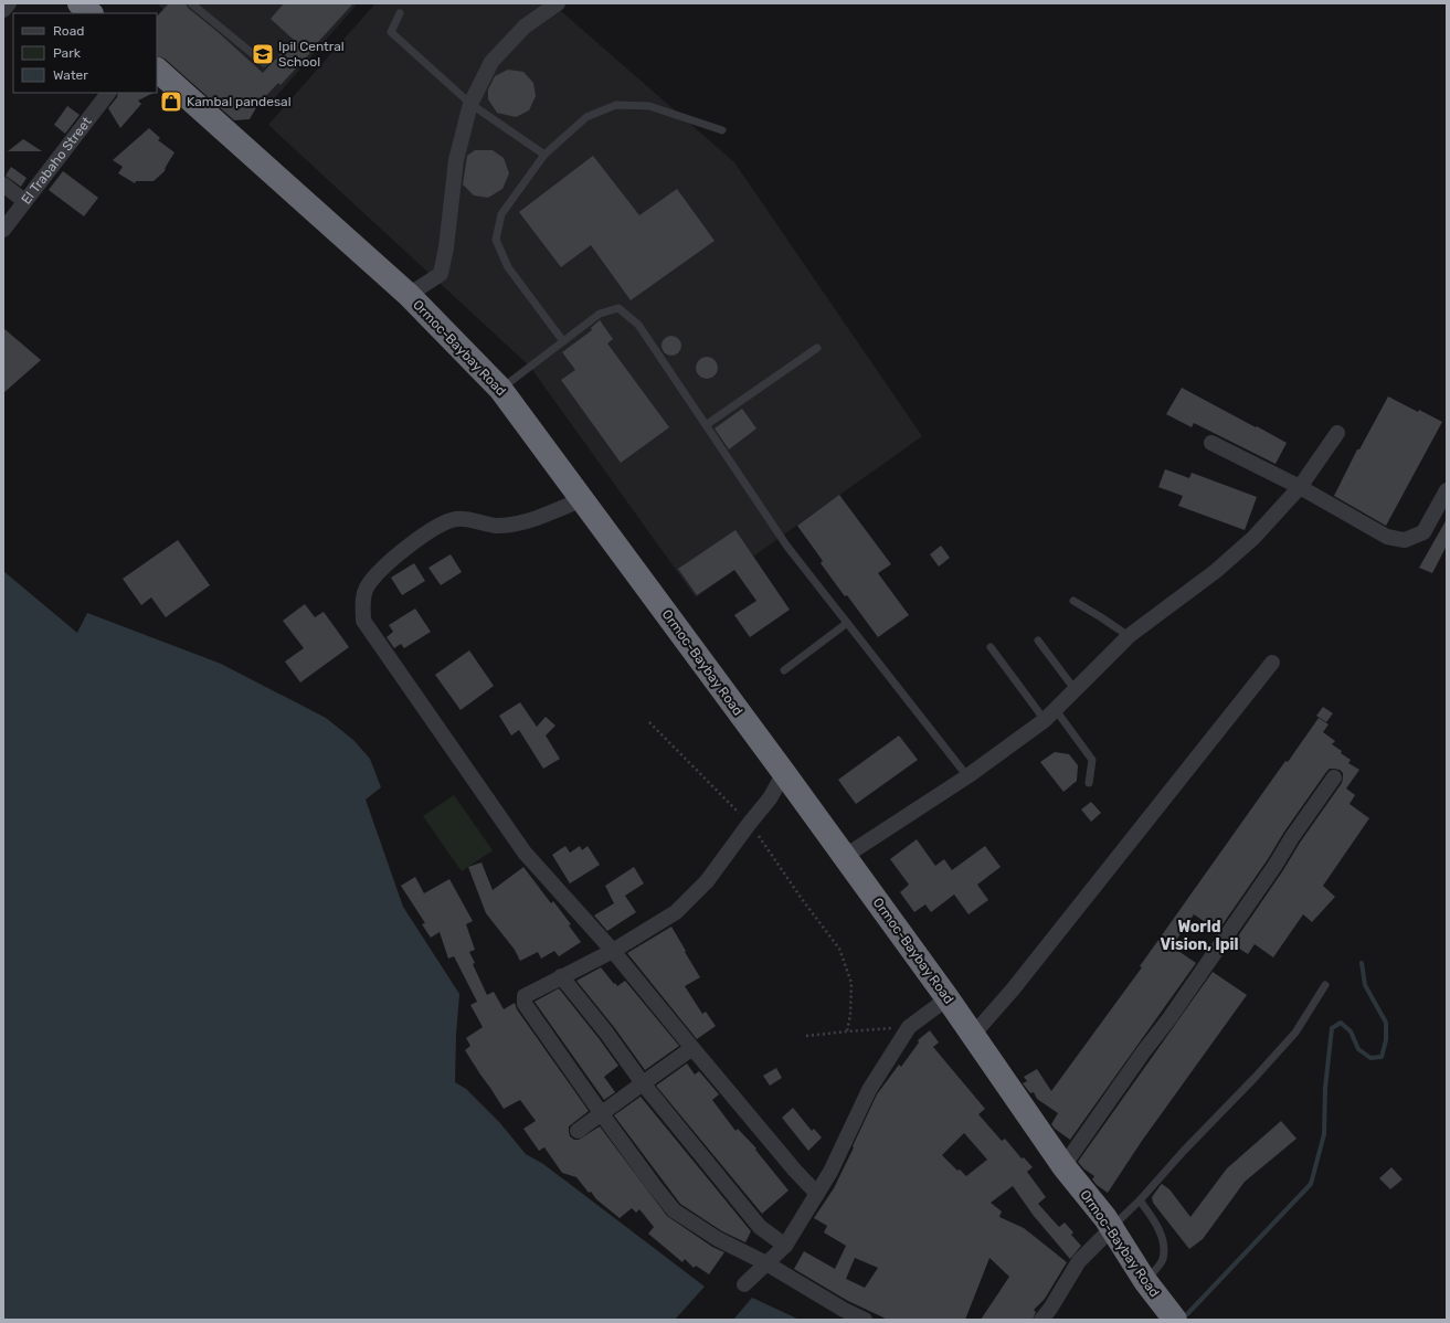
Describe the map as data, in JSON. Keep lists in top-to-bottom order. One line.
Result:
{"streets":{"highway":["Ormoc-Baybay Road"],"street":["El Trabaho Street"]},"districts":["World Vision, Ipil"],"places":{"school or university":["Ipil Central School"],"shop":["Kambal pandesal"]},"legend":["Road","Park","Water"]}
